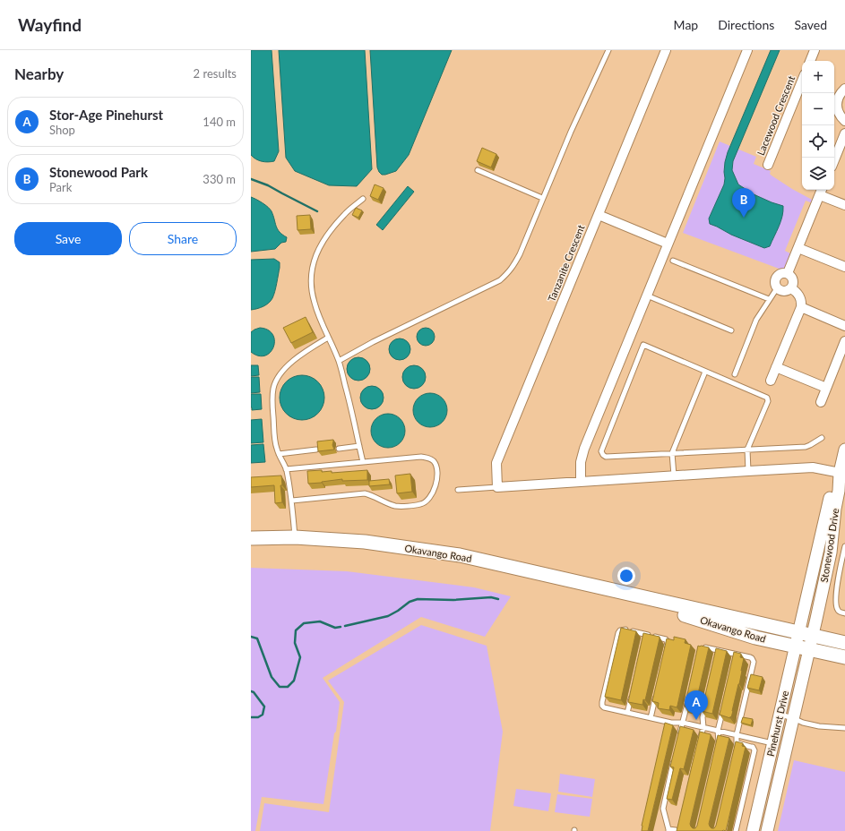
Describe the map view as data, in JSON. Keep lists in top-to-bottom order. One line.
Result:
{"streets":{"main road":["Okavango Road"],"street":["Lacewood Crescent","Tanzanite Crescent","Stonewood Drive","Pinehurst Drive"]},"crossings":[["Stonewood Drive","Pinehurst Drive"],["Okavango Road","Pinehurst Drive"]],"page":{"header":"Wayfind","nav":["Map","Directions","Saved"],"heading":["Nearby","2 results"],"map_buttons":["+","−"],"list":[{"mark":"A","name":"Stor-Age Pinehurst","note":"Shop","value":"140 m"},{"mark":"B","name":"Stonewood Park","note":"Park","value":"330 m"}],"pins":["B","A"],"buttons":["Save","Share"]}}
